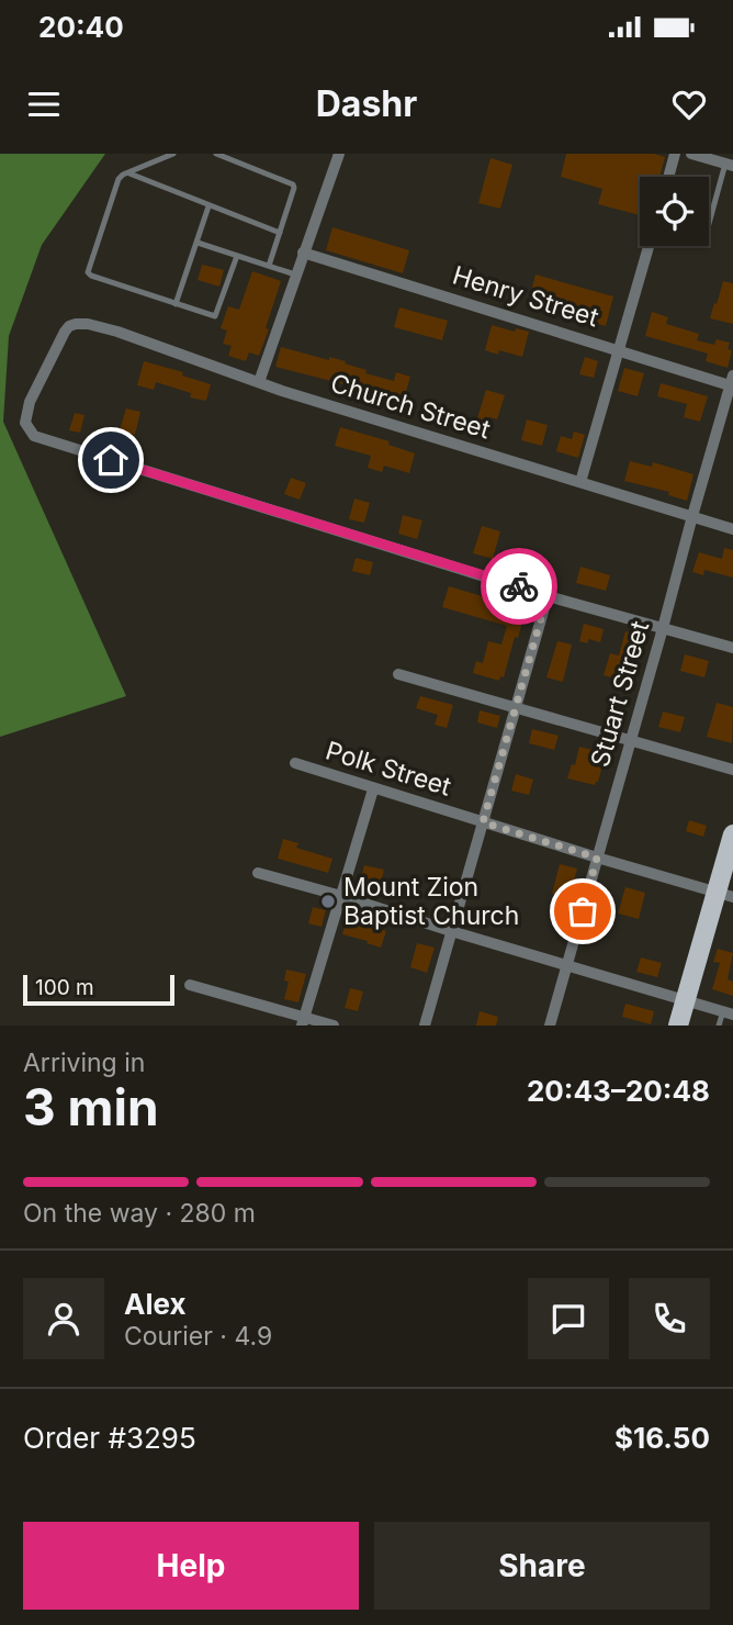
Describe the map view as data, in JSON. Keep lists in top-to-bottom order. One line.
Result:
{"streets":{"street":["Henry Street","Church Street","Stuart Street","Polk Street"]},"crossings":[["Henry Street","Stuart Street"],["Church Street","Stuart Street"],["Stuart Street","Polk Street"]],"places":["Mount Zion Baptist Church"],"scale_bar":"100 m","page":{"status":"20:40","header":"Dashr","scale":"100 m","heading":["3 min","Arriving in","20:43–20:48"],"panel":["Alex","Courier · 4.9","Order #3295","$16.50"],"bar":"On the way · 280 m","buttons":["Help","Share"]}}
